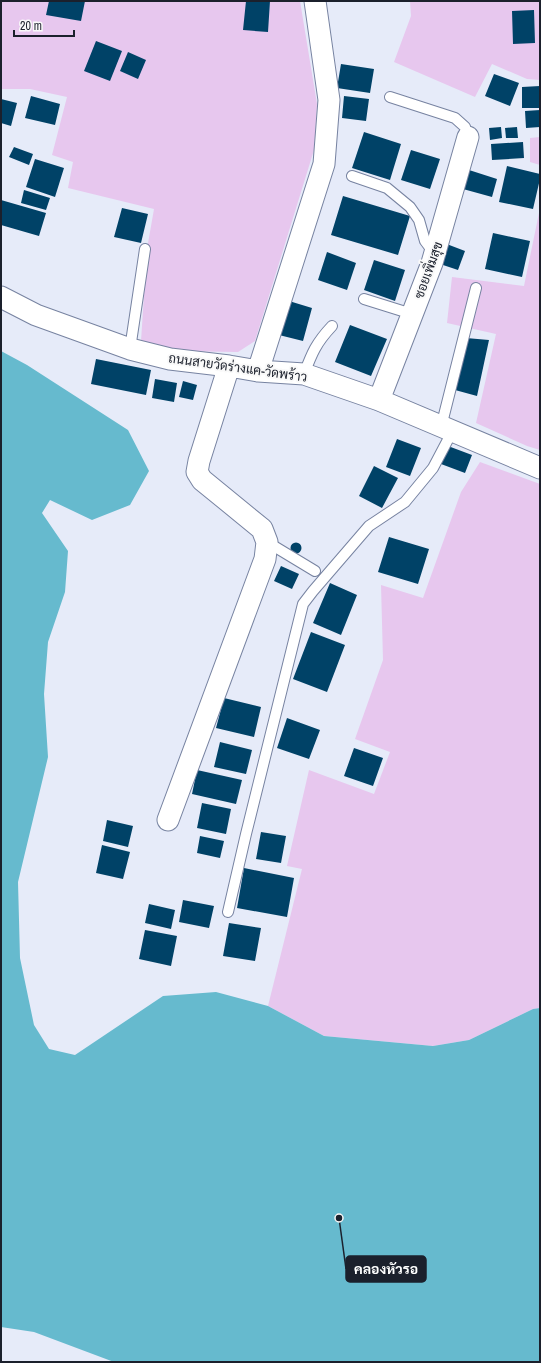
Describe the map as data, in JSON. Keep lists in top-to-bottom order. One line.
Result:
{"streets":{"street":["ซอยเพิ่มสุข","ถนนสายวัดร่างแค-วัดพร้าว"]},"crossings":[["ซอยเพิ่มสุข","ถนนสายวัดร่างแค-วัดพร้าว"]],"places":["คลองหัวรอ"],"scale_bar":"20 m"}
